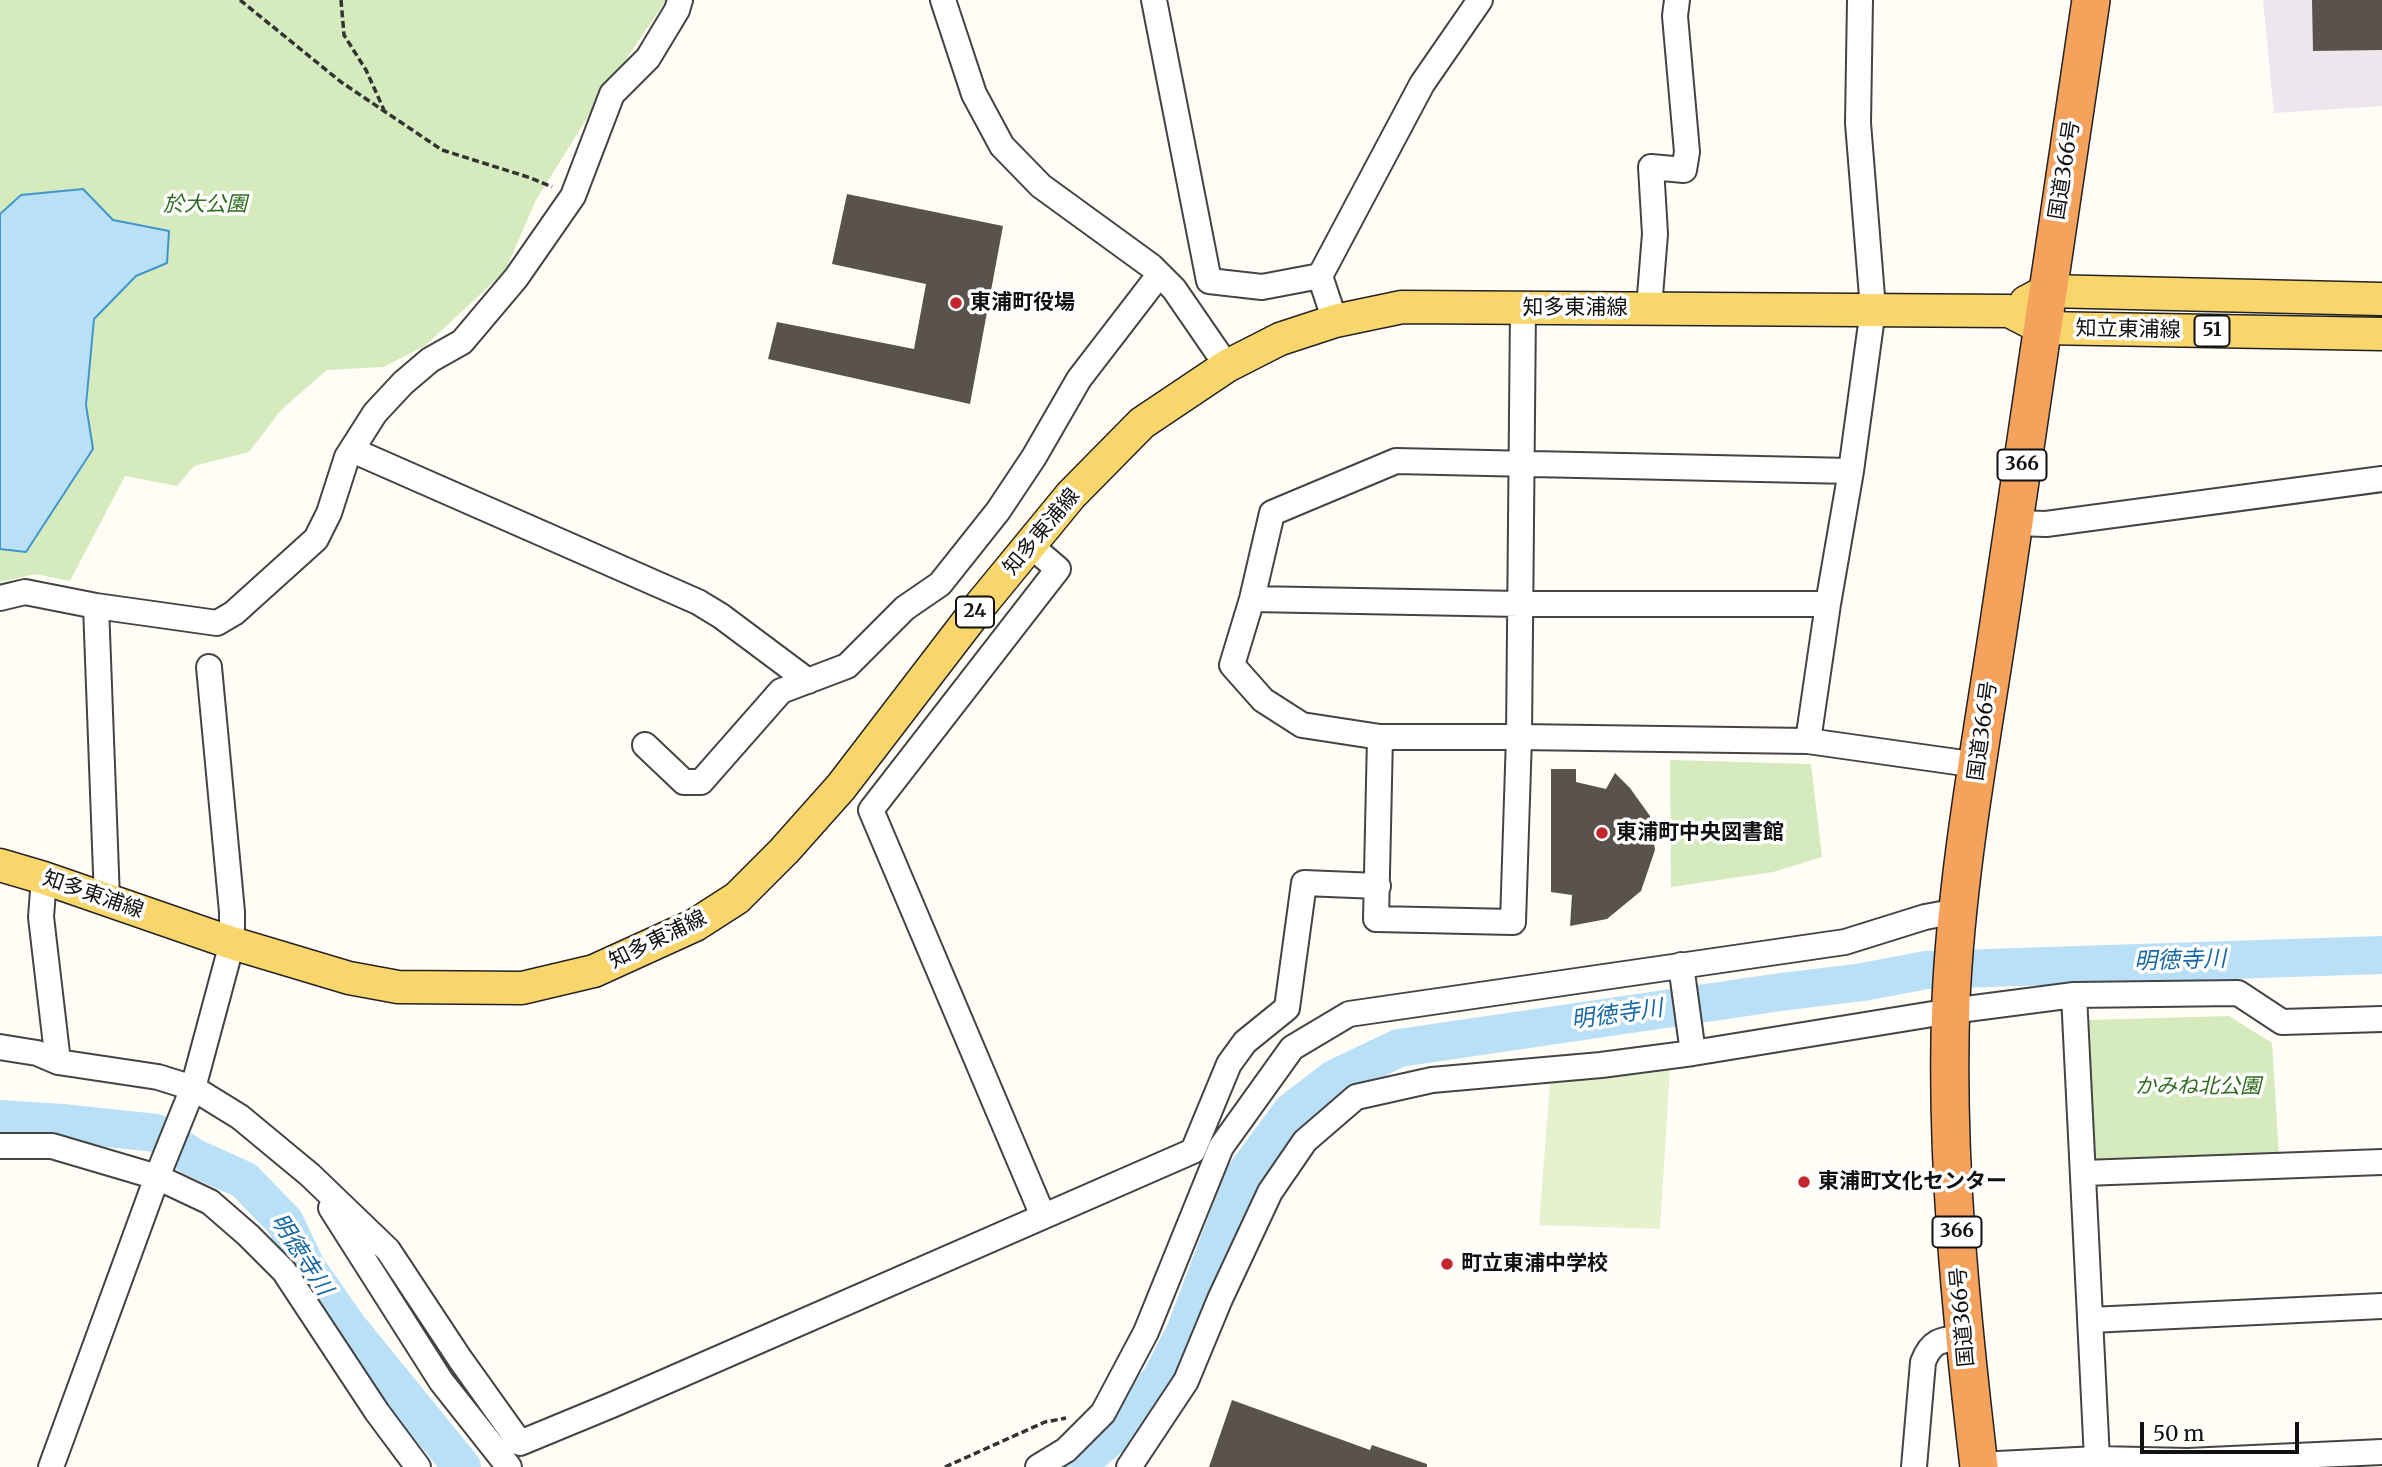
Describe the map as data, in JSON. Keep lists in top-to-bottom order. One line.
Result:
{"streets":{"highway":["国道366号","366"],"main road":["知多東浦線","知立東浦線","51","24"]},"crossings":[["国道366号","知多東浦線"],["国道366号","知立東浦線"],["知多東浦線","知立東浦線"]],"water":["明徳寺川"],"parks":["於大公園","かみね北公園"],"places":["東浦町役場","東浦町中央図書館","東浦町文化センター","町立東浦中学校"],"scale_bar":"50 m"}
